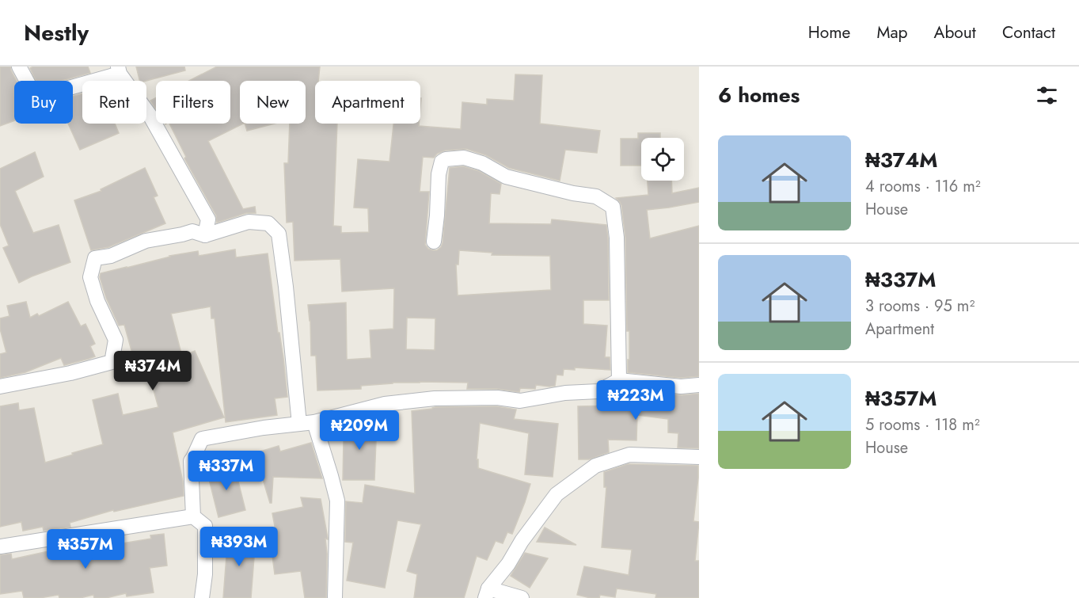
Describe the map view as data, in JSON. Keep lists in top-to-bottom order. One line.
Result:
{"page":{"header":"Nestly","nav":["Home","Map","About","Contact"],"heading":"6 homes","chip":["Buy","Rent","Filters","New","Apartment"],"list":[{"name":"₦374M","note":"4 rooms · 116 m² · House"},{"name":"₦337M","note":"3 rooms · 95 m² · Apartment"},{"name":"₦357M","note":"5 rooms · 118 m² · House"}],"price":["₦374M","₦223M","₦209M","₦337M","₦393M","₦357M"]}}
